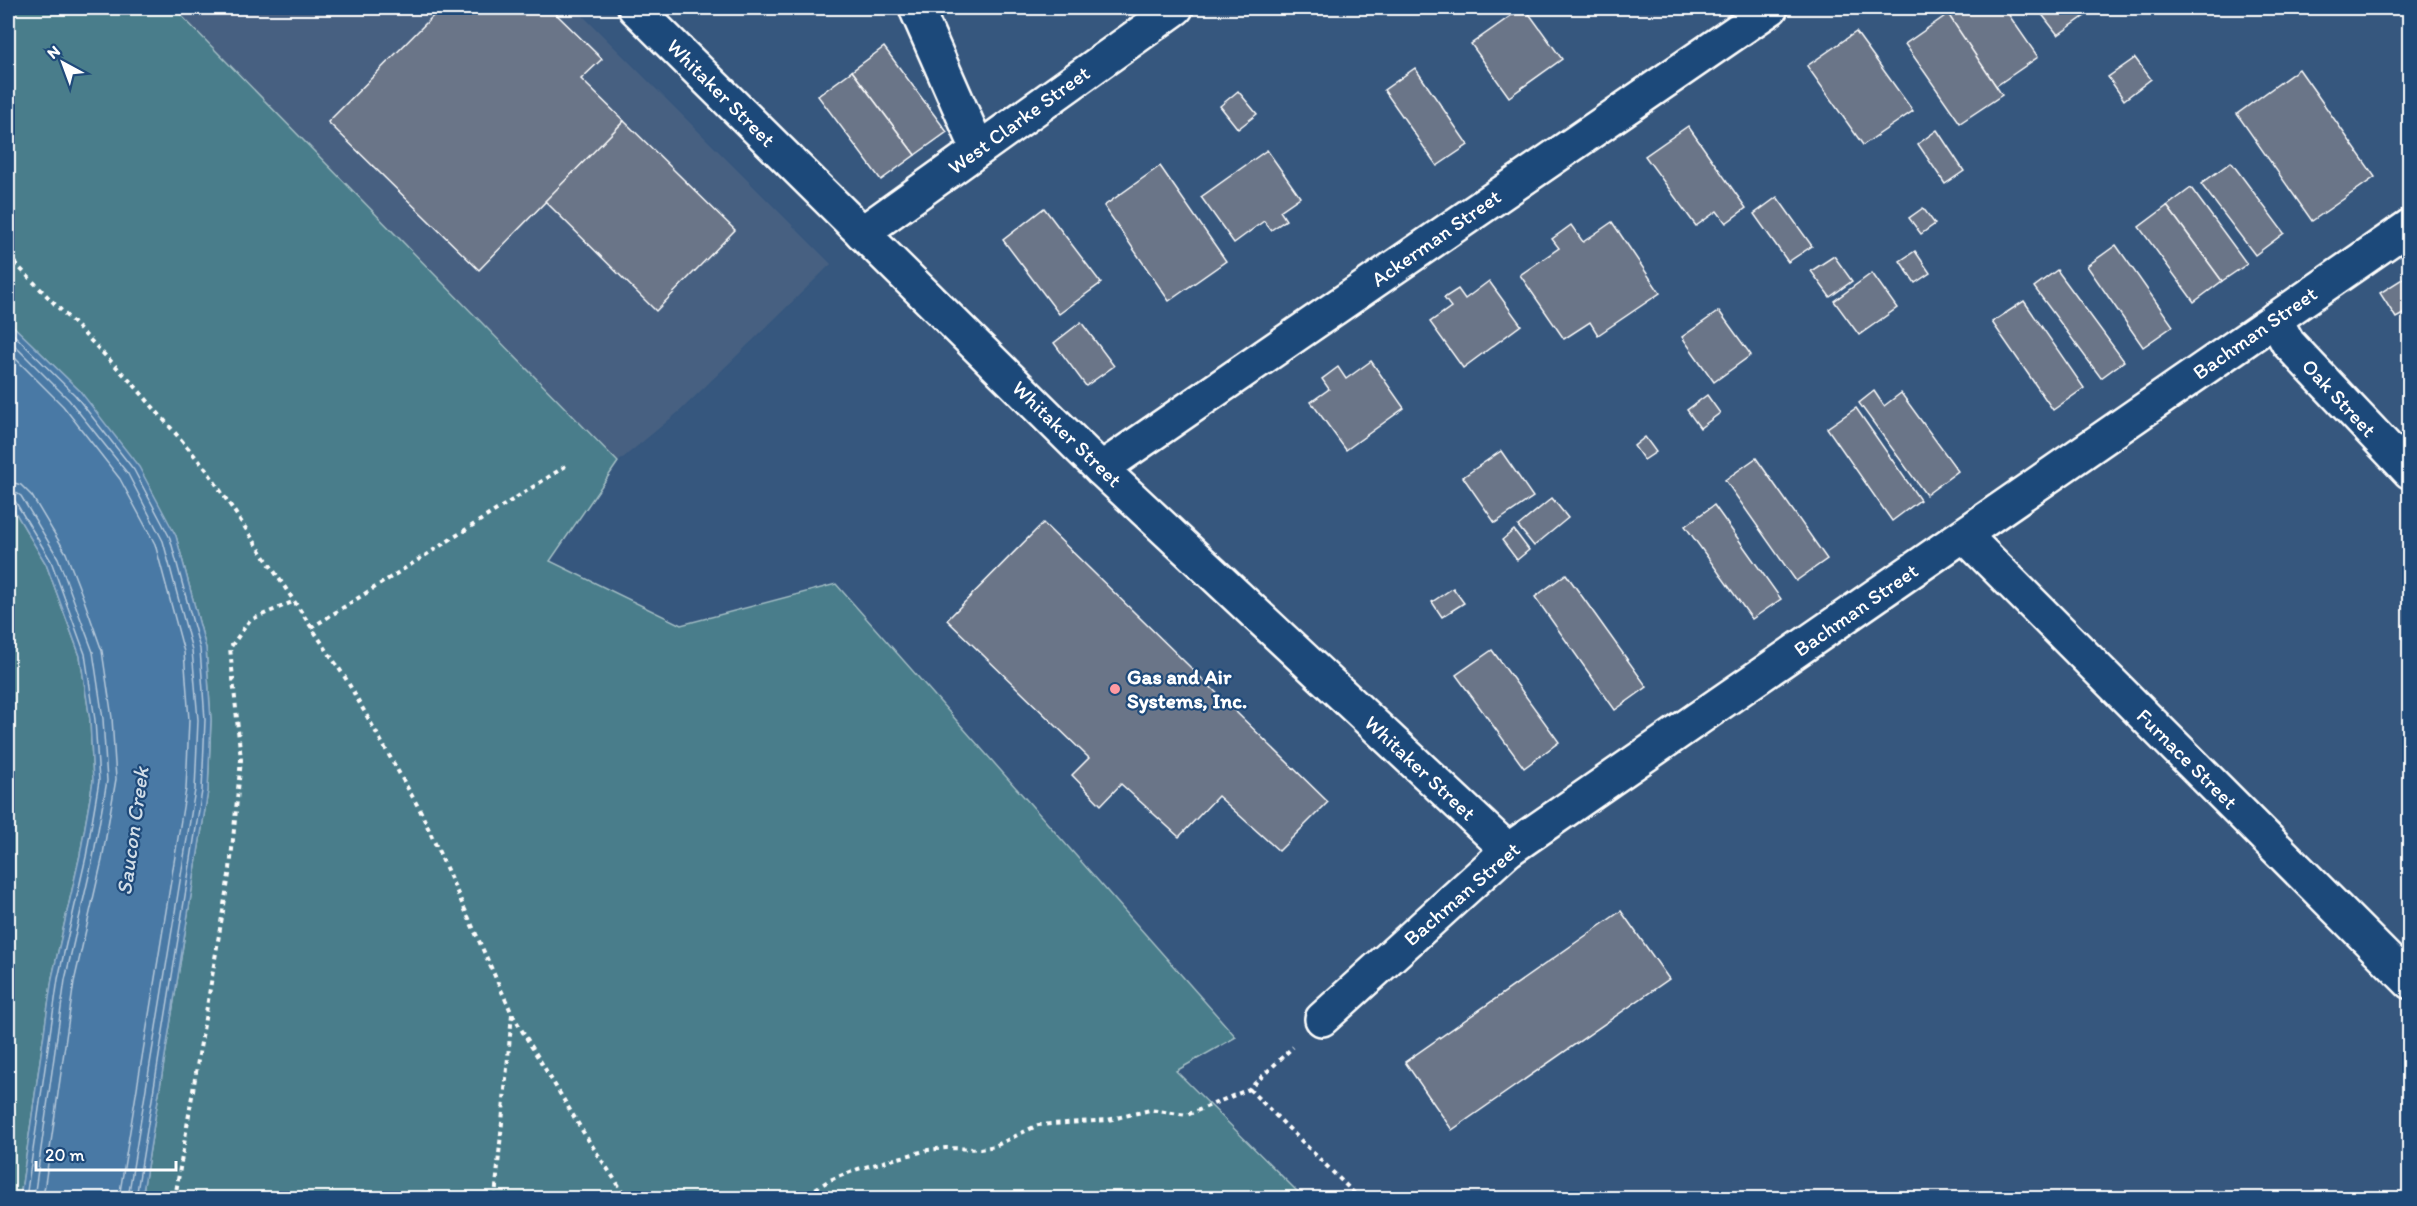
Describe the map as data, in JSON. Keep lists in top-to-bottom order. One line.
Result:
{"streets":{"street":["Whitaker Street","West Clarke Street","Ackerman Street","Bachman Street","Oak Street","Furnace Street"]},"crossings":[["Whitaker Street","West Clarke Street"],["Whitaker Street","Ackerman Street"],["Whitaker Street","Bachman Street"],["Bachman Street","Oak Street"],["Bachman Street","Furnace Street"]],"water":["Saucon Creek"],"places":["Gas and Air Systems, Inc."],"scale_bar":"20 m","north":"top left"}
